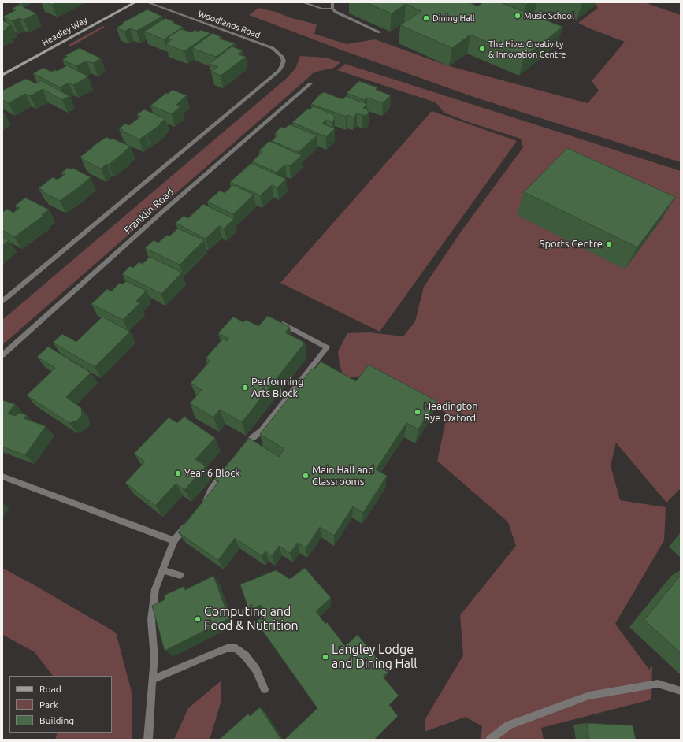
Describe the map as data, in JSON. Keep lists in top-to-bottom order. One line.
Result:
{"streets":{"main road":["Headley Way"],"street":["Woodlands Road","Franklin Road"]},"places":["Music School","Dining Hall","The Hive: Creativity & Innovation Centre","Sports Centre","Performing Arts Block","Headington Rye Oxford","Year 6 Block","Main Hall and Classrooms","Computing and Food & Nutrition","Langley Lodge and Dining Hall"],"legend":["Road","Park","Building"]}
